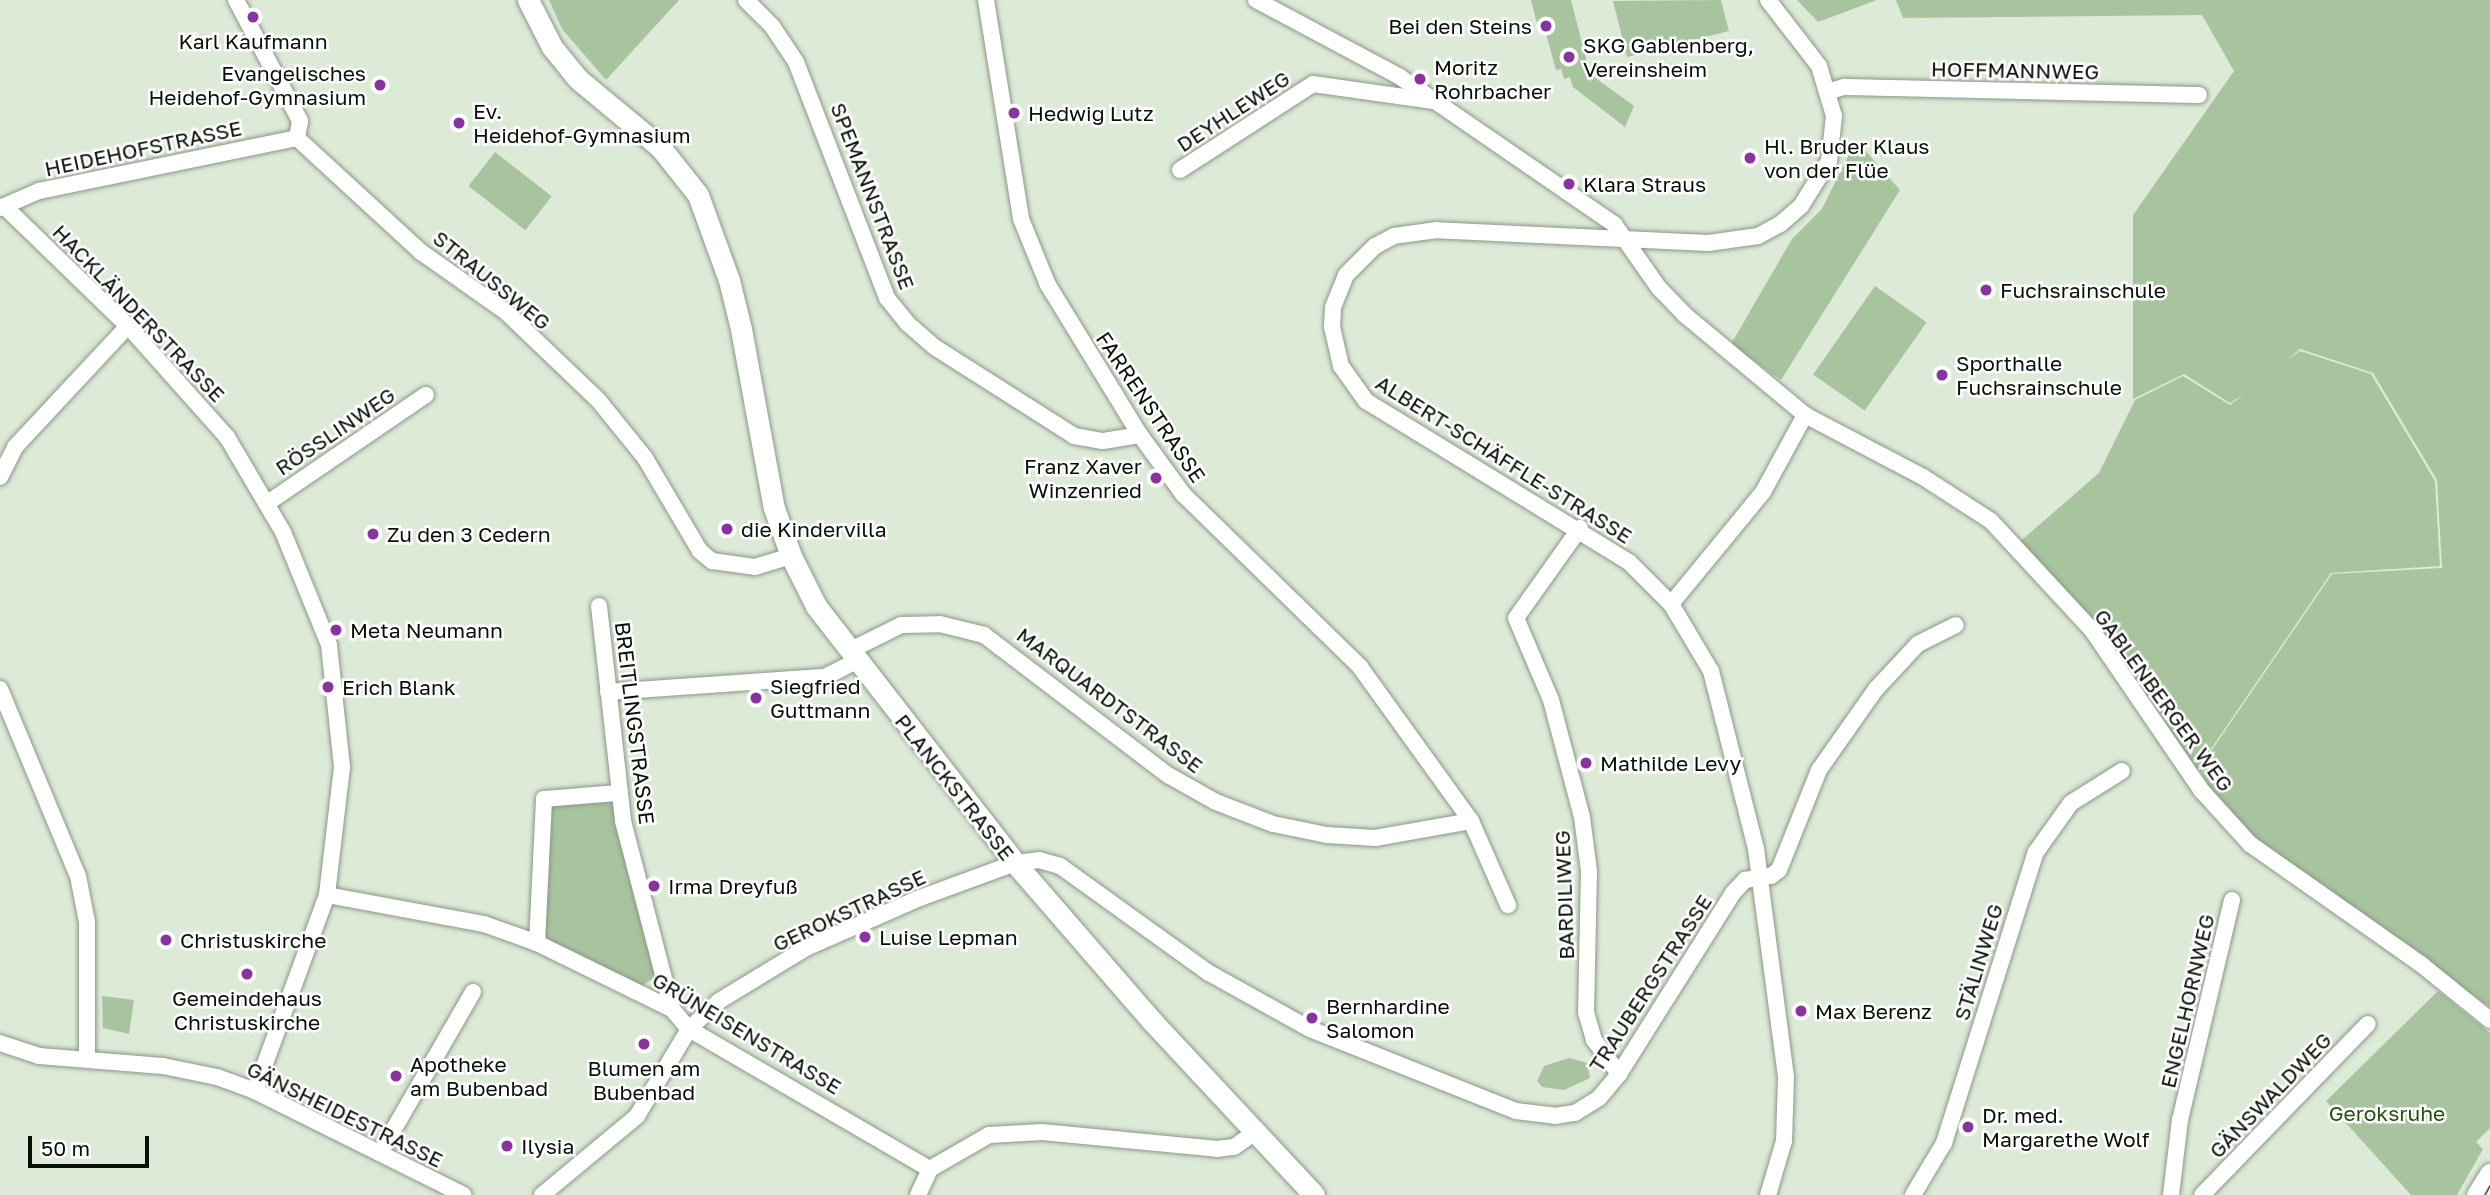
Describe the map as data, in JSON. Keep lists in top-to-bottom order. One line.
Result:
{"streets":{"main road":["PLANCKSTRASSE"],"street":["HOFFMANNWEG","DEYHLEWEG","HEIDEHOFSTRASSE","SPEMANNSTRASSE","STRAUSSWEG","HACKLÄNDERSTRASSE","FARRENSTRASSE","RÖSSLINWEG","ALBERT-SCHÄFFLE-STRASSE","MARQUARDTSTRASSE","GABLENBERGER WEG","BREITLINGSTRASSE","BARDILIWEG","GEROKSTRASSE","STÄLINWEG","TRAUBERGSTRASSE","ENGELHORNWEG","GRÜNEISENSTRASSE","GÄNSWALDWEG","GÄNSHEIDESTRASSE"]},"crossings":[["HOFFMANNWEG","ALBERT-SCHÄFFLE-STRASSE"],["DEYHLEWEG","GABLENBERGER WEG"],["HEIDEHOFSTRASSE","STRAUSSWEG"],["HEIDEHOFSTRASSE","HACKLÄNDERSTRASSE"],["SPEMANNSTRASSE","FARRENSTRASSE"],["STRAUSSWEG","PLANCKSTRASSE"],["HACKLÄNDERSTRASSE","RÖSSLINWEG"],["HACKLÄNDERSTRASSE","GRÜNEISENSTRASSE"],["HACKLÄNDERSTRASSE","GÄNSHEIDESTRASSE"],["FARRENSTRASSE","MARQUARDTSTRASSE"],["ALBERT-SCHÄFFLE-STRASSE","GABLENBERGER WEG"],["ALBERT-SCHÄFFLE-STRASSE","BARDILIWEG"],["ALBERT-SCHÄFFLE-STRASSE","TRAUBERGSTRASSE"],["MARQUARDTSTRASSE","BREITLINGSTRASSE"],["MARQUARDTSTRASSE","PLANCKSTRASSE"],["BREITLINGSTRASSE","GRÜNEISENSTRASSE"],["PLANCKSTRASSE","GEROKSTRASSE"],["PLANCKSTRASSE","TRAUBERGSTRASSE"],["BARDILIWEG","TRAUBERGSTRASSE"],["GEROKSTRASSE","TRAUBERGSTRASSE"],["GEROKSTRASSE","GRÜNEISENSTRASSE"]],"parks":["Geroksruhe"],"places":["Karl Kaufmann","Bei den Steins","SKG Gablenberg, Vereinsheim","Moritz Rohrbacher","Evangelisches Heidehof-Gymnasium","Hedwig Lutz","Ev. Heidehof-Gymnasium","Hl. Bruder Klaus von der Flüe","Klara Straus","Fuchsrainschule","Sporthalle Fuchsrainschule","Franz Xaver Winzenried","die Kindervilla","Zu den 3 Cedern","Meta Neumann","Erich Blank","Siegfried Guttmann","Mathilde Levy","Irma Dreyfuß","Luise Lepman","Christuskirche","Gemeindehaus Christuskirche","Max Berenz","Bernhardine Salomon","Blumen am Bubenbad","Apotheke am Bubenbad","Dr. med. Margarethe Wolf","Ilysia"],"scale_bar":"50 m"}
